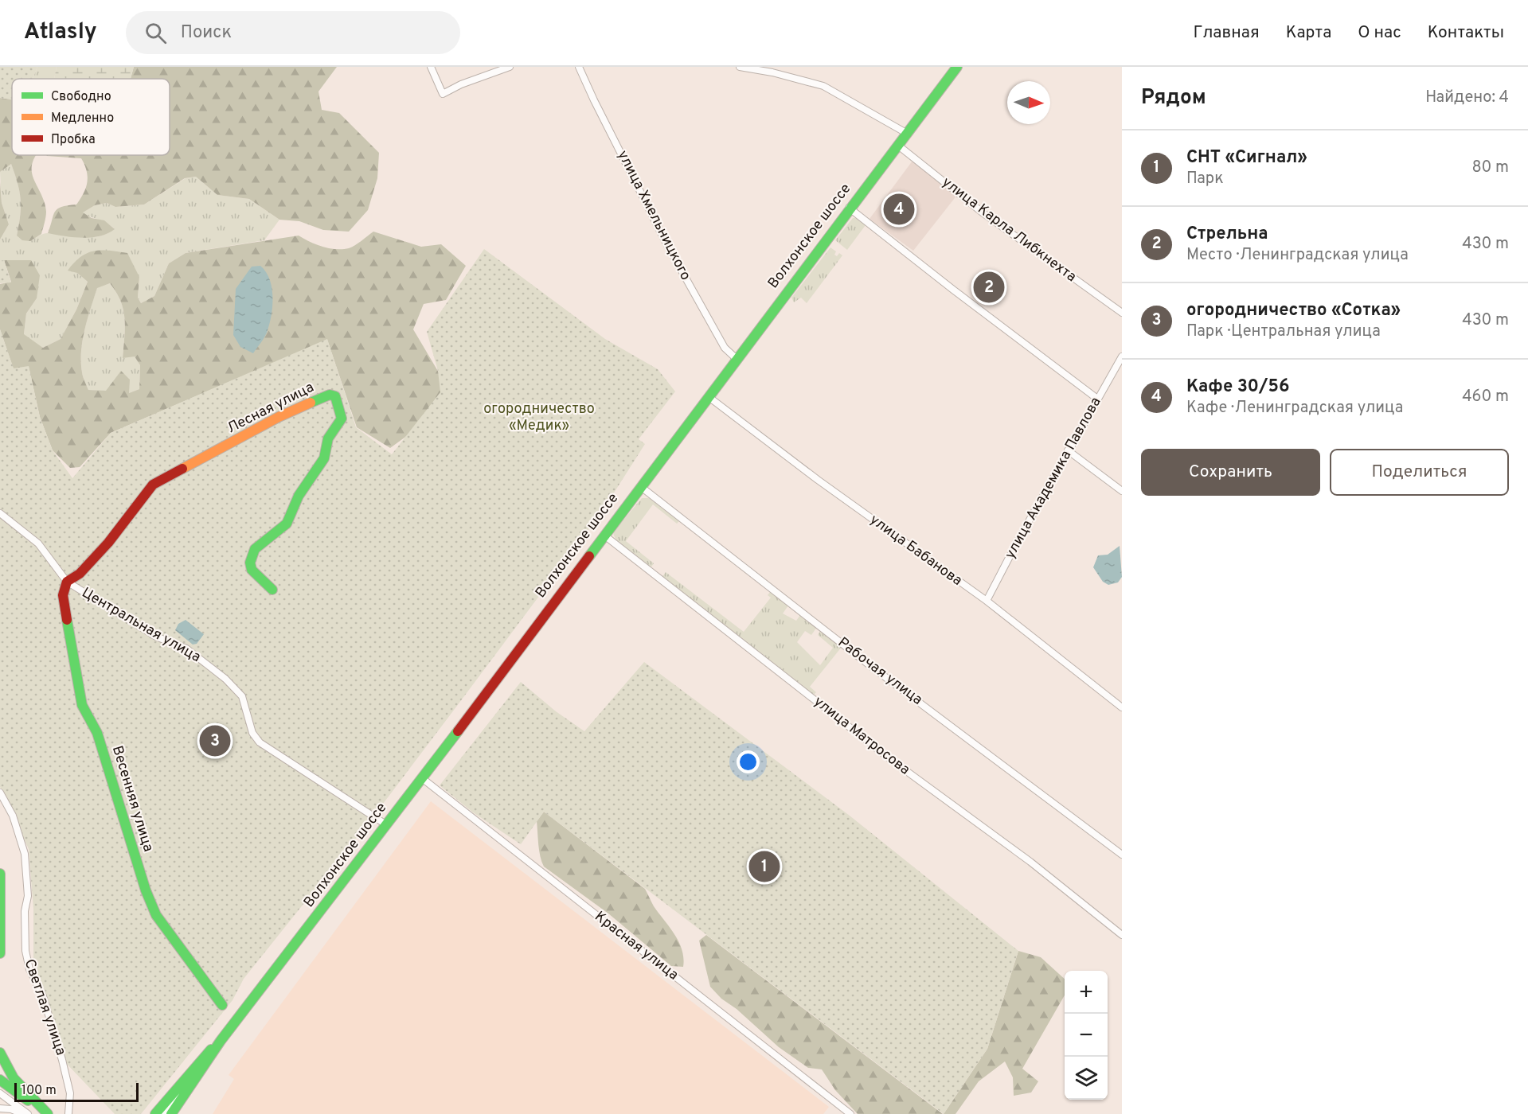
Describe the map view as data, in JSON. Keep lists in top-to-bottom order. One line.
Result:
{"streets":{"main road":["Волхонское шоссе","Лесная улица","Весенняя улица"],"street":["улица Хмельницкого","улица Карла Либкнехта","улица Академика Павлова","улица Бабанова","Центральная улица","Рабочая улица","улица Матросова","Красная улица","Светлая улица"]},"crossings":[["улица Хмельницкого","Волхонское шоссе"],["улица Карла Либкнехта","Волхонское шоссе"],["Волхонское шоссе","улица Бабанова"],["Волхонское шоссе","Центральная улица"],["Волхонское шоссе","Рабочая улица"],["Волхонское шоссе","улица Матросова"],["Волхонское шоссе","Красная улица"],["Лесная улица","Центральная улица"],["Лесная улица","Весенняя улица"],["улица Академика Павлова","улица Бабанова"],["Центральная улица","Весенняя улица"]],"parks":["огородничество «Медик»"],"legend":["Свободно","Медленно","Пробка"],"scale_bar":"100 m","north":"right","page":{"header":"Atlasly","search":"Поиск","nav":["Главная","Карта","О нас","Контакты"],"heading":["Рядом","Найдено: 4"],"list":[{"mark":"1","name":"СНТ «Сигнал»","note":"Парк","value":"80 m"},{"mark":"2","name":"Стрельна","note":"Место · Ленинградская улица","value":"430 m"},{"mark":"3","name":"огородничество «Сотка»","note":"Парк · Центральная улица","value":"430 m"},{"mark":"4","name":"Кафе 30/56","note":"Кафе · Ленинградская улица","value":"460 m"}],"pins":["4","2","3","1"],"buttons":["Сохранить","Поделиться"],"map_buttons":["+","−"],"scale":"100 m"}}
